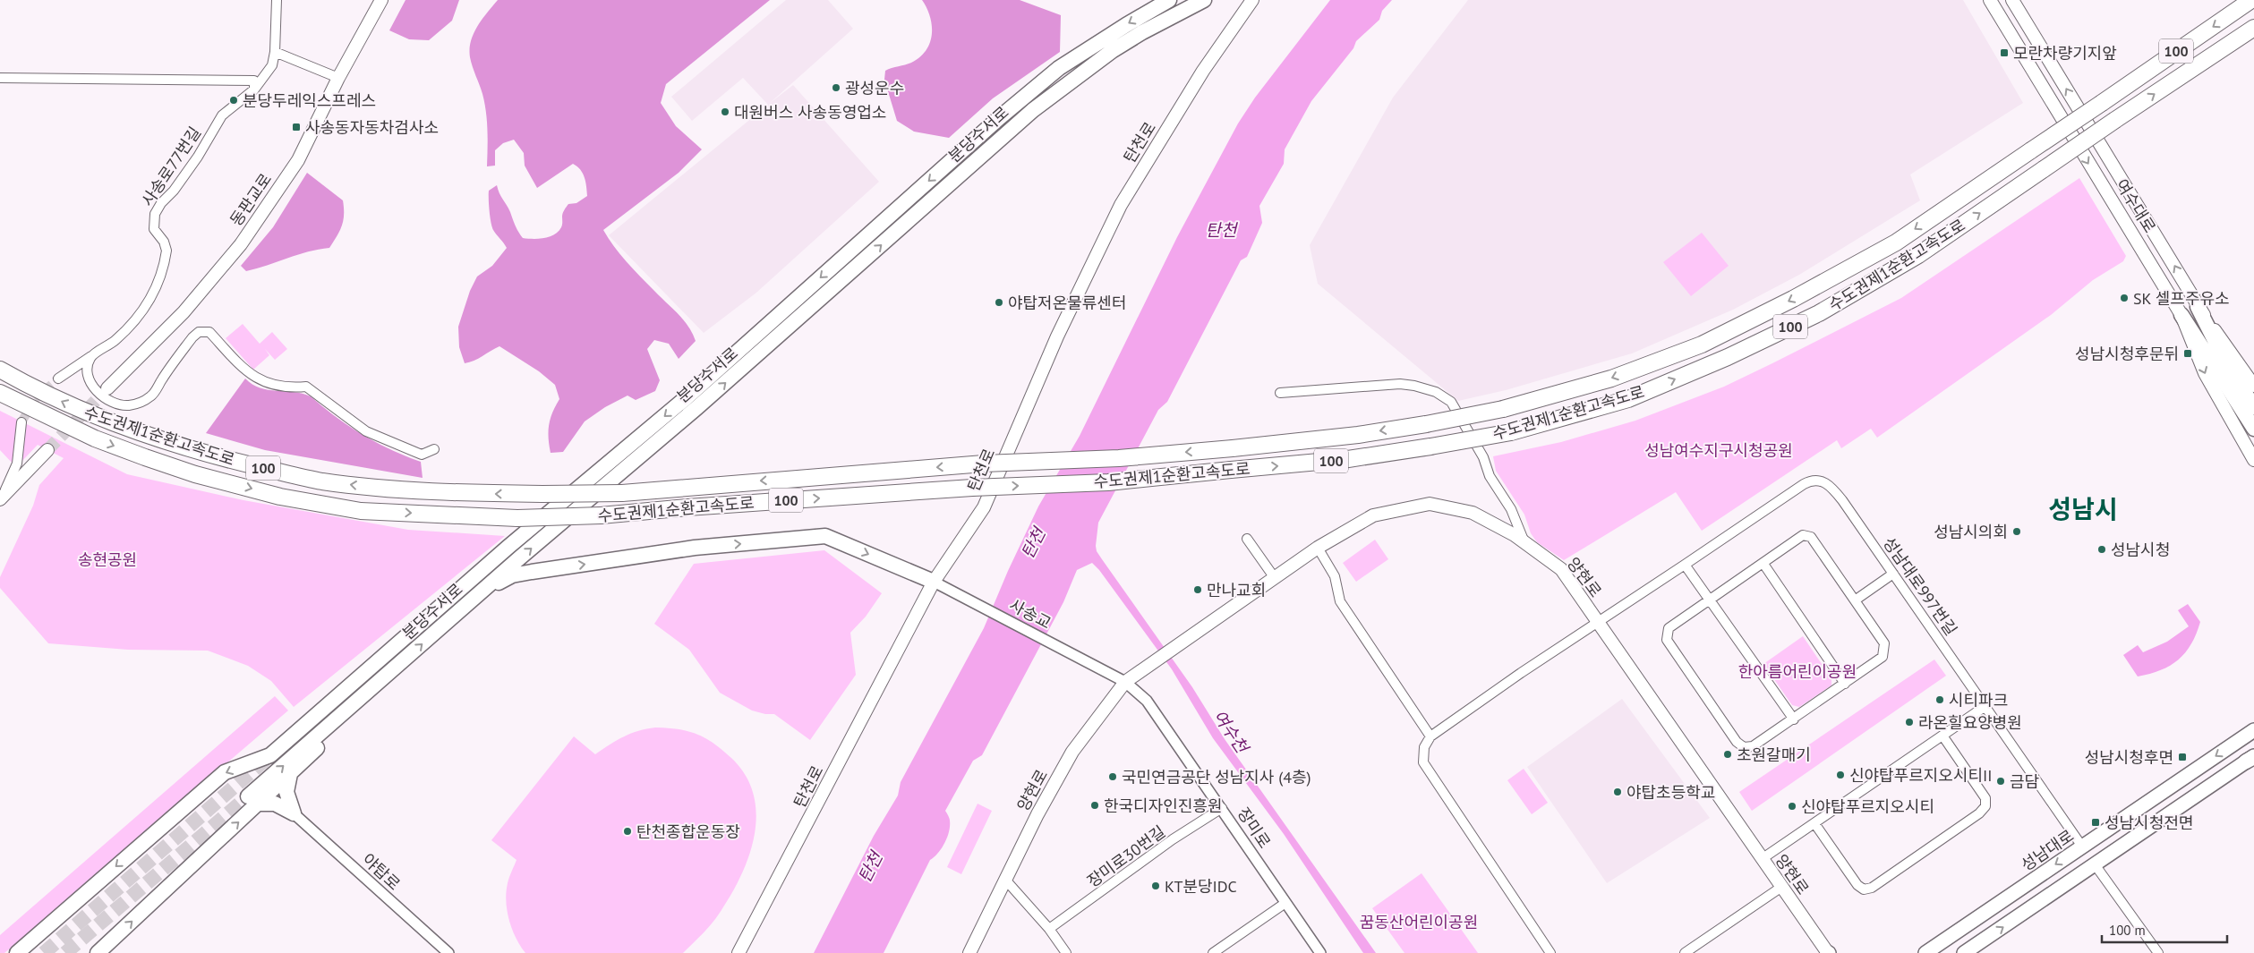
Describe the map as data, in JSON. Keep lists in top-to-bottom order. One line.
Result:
{"streets":{"highway":["100","분당수서로","여수대로","수도권제1순환고속도로"],"main road":["탄천로","동판교로","양현로","성남대로"],"street":["사송로77번길","성남대로997번길","사송교","장미로","장미로30번길","야탑로"]},"crossings":[["탄천로","사송교"],["양현로","성남대로997번길"],["양현로","사송교"],["양현로","장미로"],["성남대로997번길","성남대로"],["사송교","장미로"],["장미로","장미로30번길"]],"districts":["성남시"],"water":["탄천","여수천"],"parks":["성남여수지구시청공원","송현공원","한아름어린이공원","꿈동산어린이공원"],"places":{"transit":["모란차량기지앞","사송동자동차검사소","성남시청후문뒤","성남시청후면","성남시청전면"],"other":["광성운수","분당두레익스프레스","대원버스 사송동영업소","SK 셀프주유소","야탑저온물류센터","성남시의회","성남시청","만나교회","시티파크","라온힐요양병원","초원갈매기","신야탑푸르지오시티II","국민연금공단 성남지사 (4층)","금담","야탑초등학교","한국디자인진흥원","신야탑푸르지오시티","탄천종합운동장","KT분당IDC"]},"scale_bar":"100 m"}
